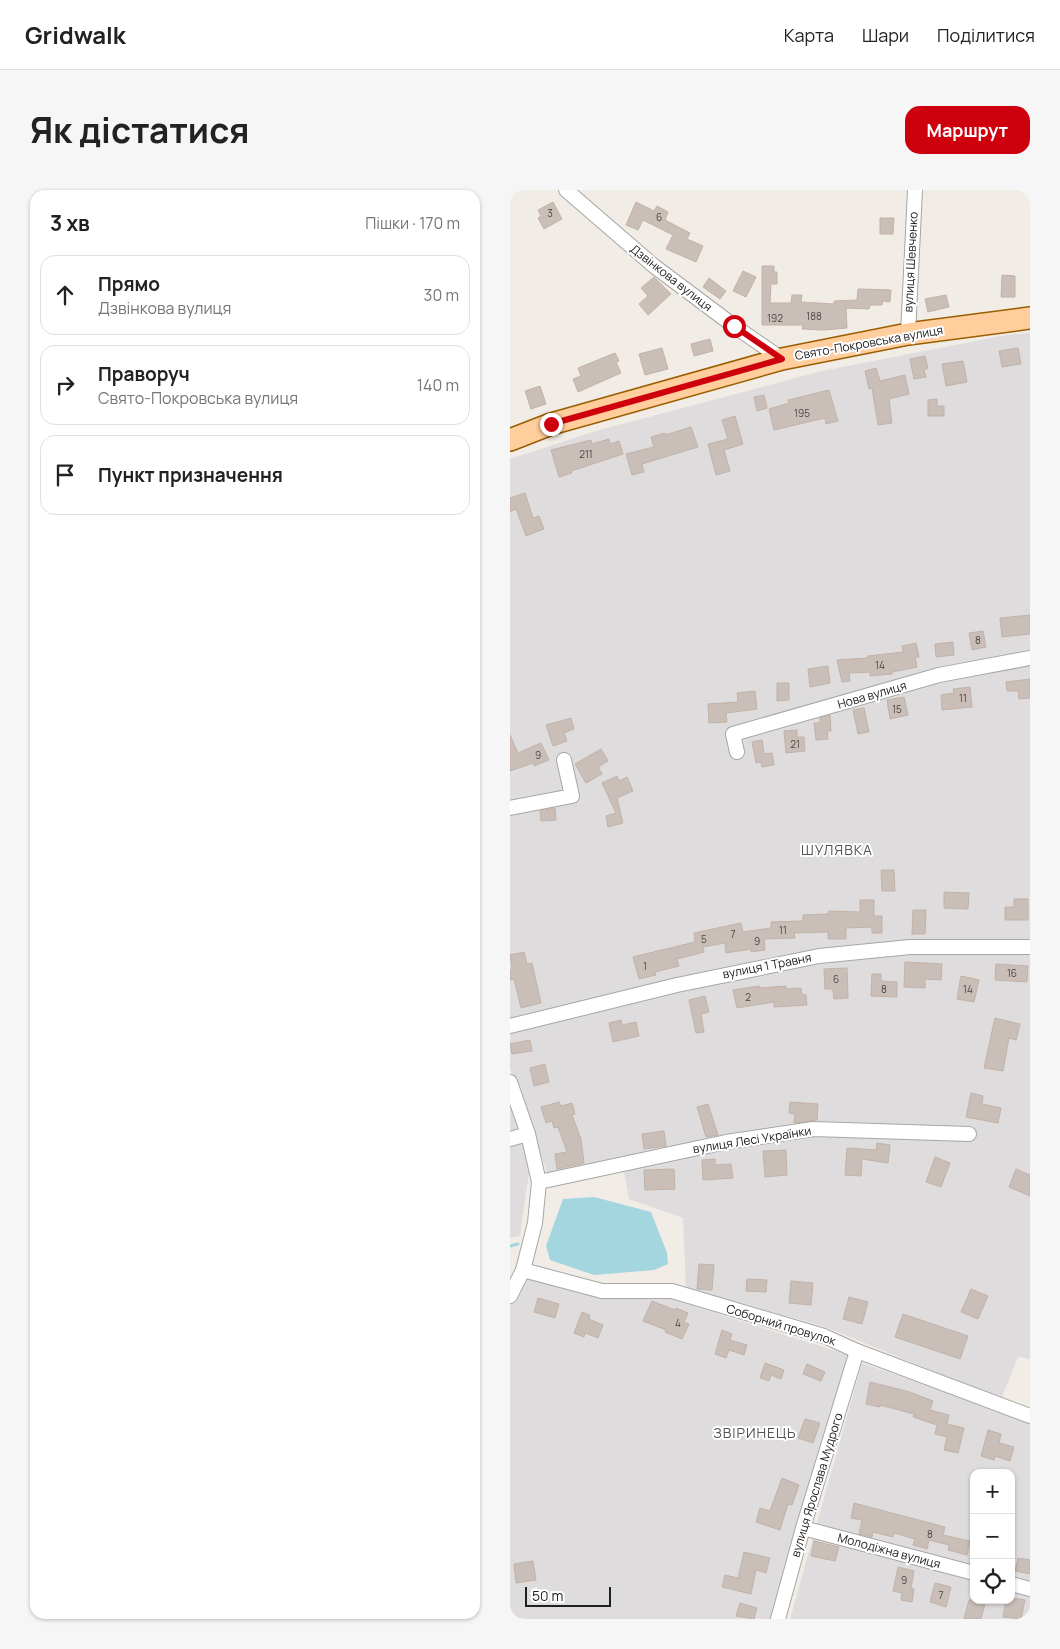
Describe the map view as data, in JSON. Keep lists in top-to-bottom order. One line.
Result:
{"streets":{"main road":["Свято-Покровська вулиця"],"street":["вулиця Шевченко","Дзвінкова вулиця","Нова вулиця","вулиця 1 Травня","вулиця Лесі Українки","Соборний провулок","вулиця Ярослава Мудрого","Молодіжна вулиця"]},"crossings":[["вулиця Шевченко","Свято-Покровська вулиця"],["Дзвінкова вулиця","Свято-Покровська вулиця"],["Соборний провулок","вулиця Ярослава Мудрого"],["вулиця Ярослава Мудрого","Молодіжна вулиця"]],"districts":["ШУЛЯВКА","ЗВІРИНЕЦЬ"],"house_numbers":["3","6","188","192","195","211","8","14","11","15","21","9","11","7","5","9","1","16","6","8","14","2","4","8","9","7"],"scale_bar":"50 m","page":{"header":"Gridwalk","nav":["Карта","Шари","Поділитися"],"title":"Як дістатися","buttons":"Маршрут","heading":["3 хв","Пішки · 170 m"],"list":[["Прямо","Дзвінкова вулиця","30 m"],["Праворуч","Свято-Покровська вулиця","140 m"],"Пункт призначення"],"map_buttons":["+","−"],"scale":"50 m"}}
